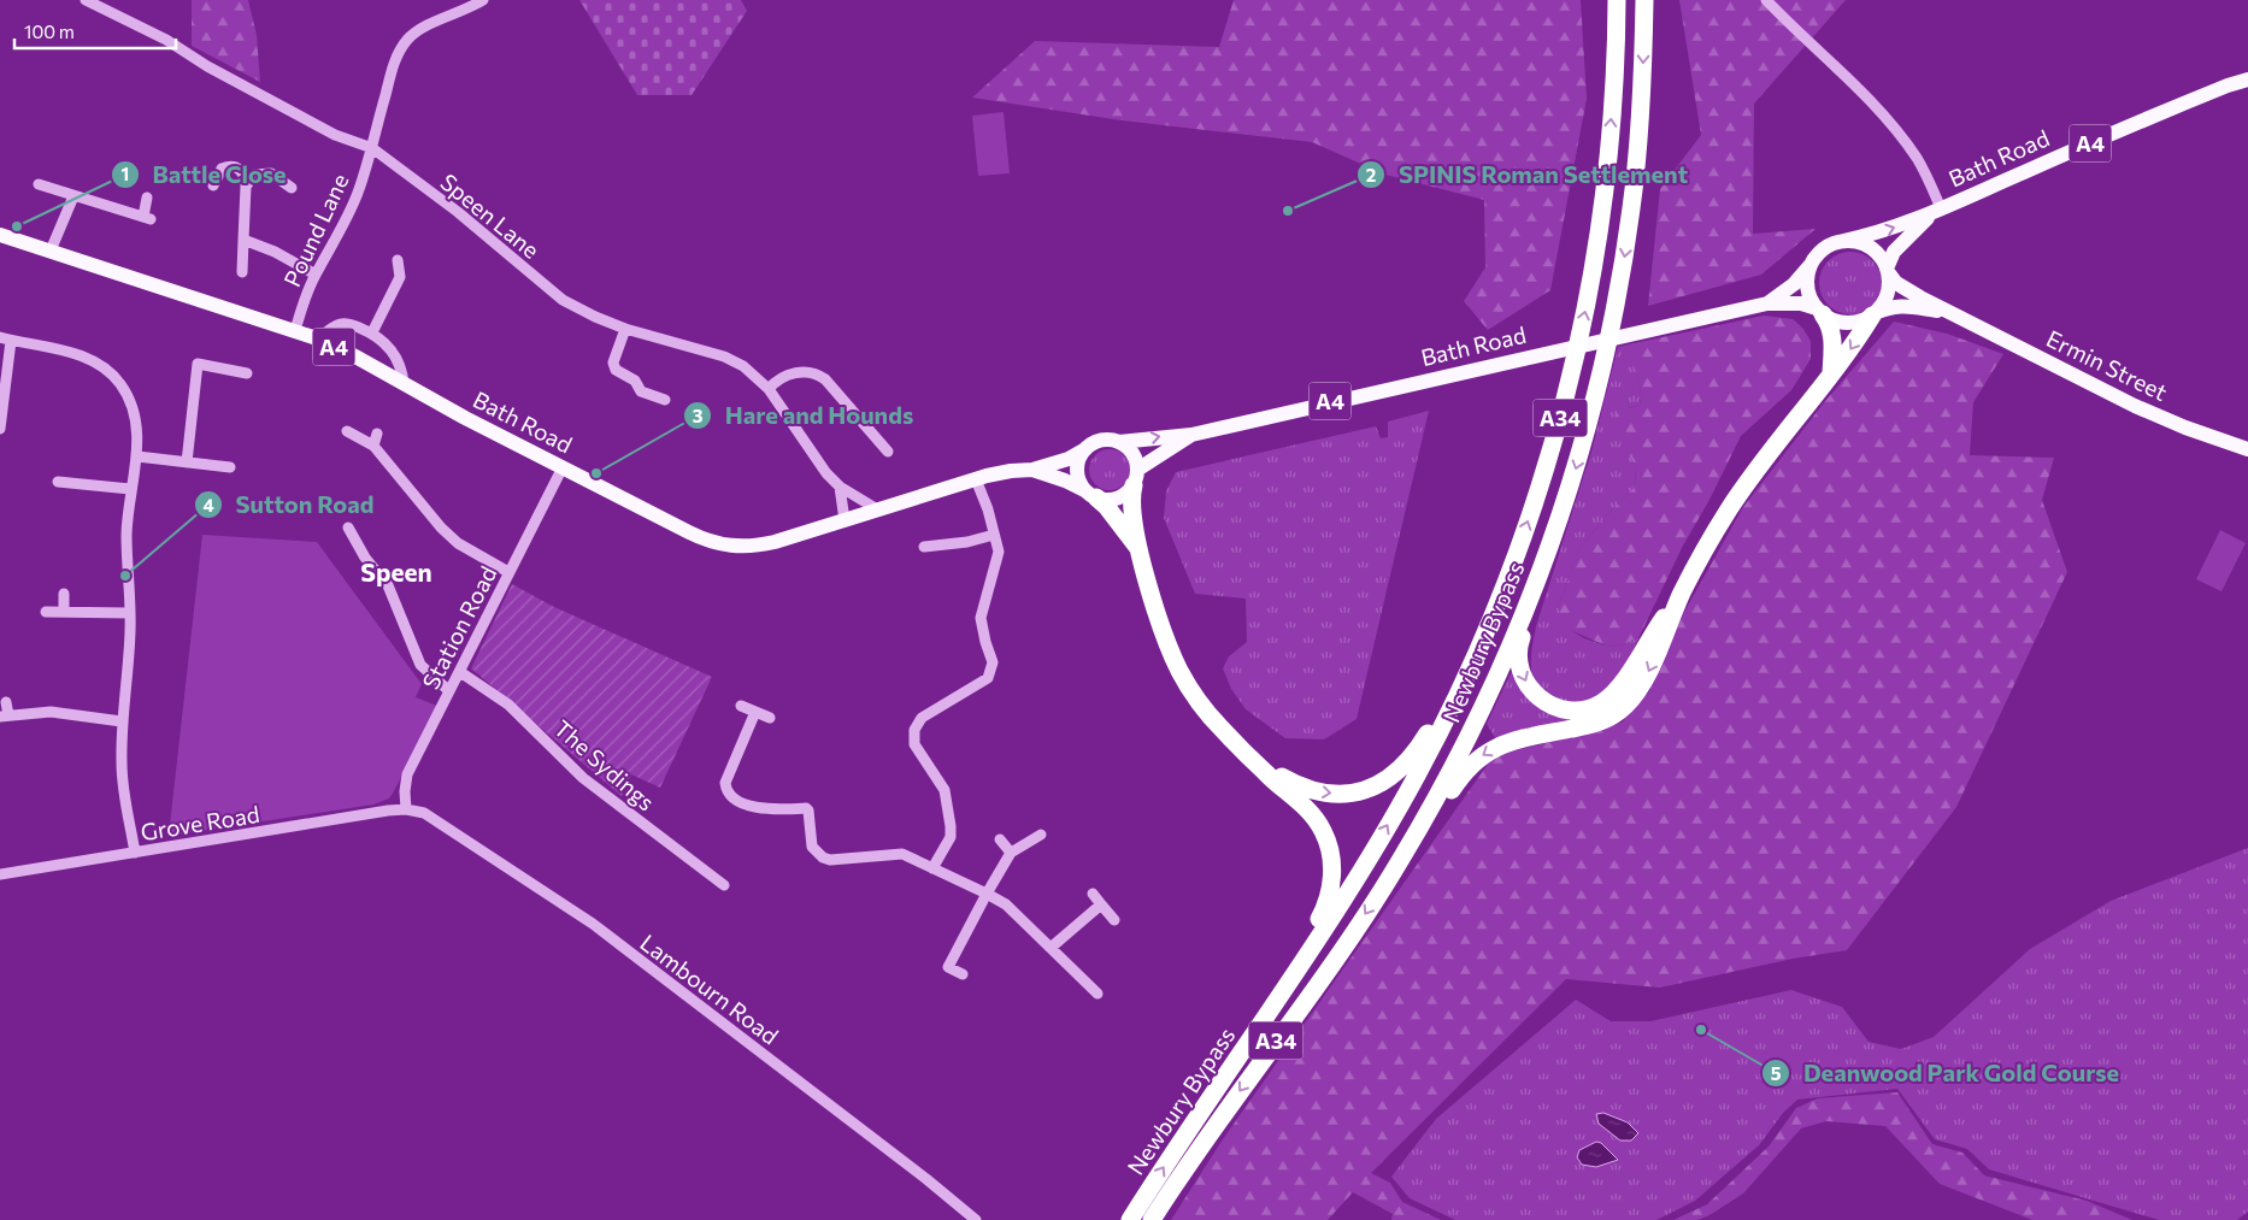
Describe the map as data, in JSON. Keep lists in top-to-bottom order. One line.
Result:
{"streets":{"highway":["A34","Newbury Bypass"],"main road":["A4","Bath Road","Ermin Street"],"street":["Speen Lane","Pound Lane","Station Road","The Sydings","Grove Road","Lambourn Road"]},"crossings":[["Bath Road","Speen Lane"],["Bath Road","Pound Lane"],["Bath Road","Ermin Street"],["Bath Road","Station Road"],["Speen Lane","Pound Lane"],["Station Road","The Sydings"],["Station Road","Grove Road"],["Station Road","Lambourn Road"],["Grove Road","Lambourn Road"]],"districts":["Speen"],"places":["SPINIS Roman Settlement","Battle Close","Hare and Hounds","Sutton Road","Deanwood Park Gold Course"],"scale_bar":"100 m"}
